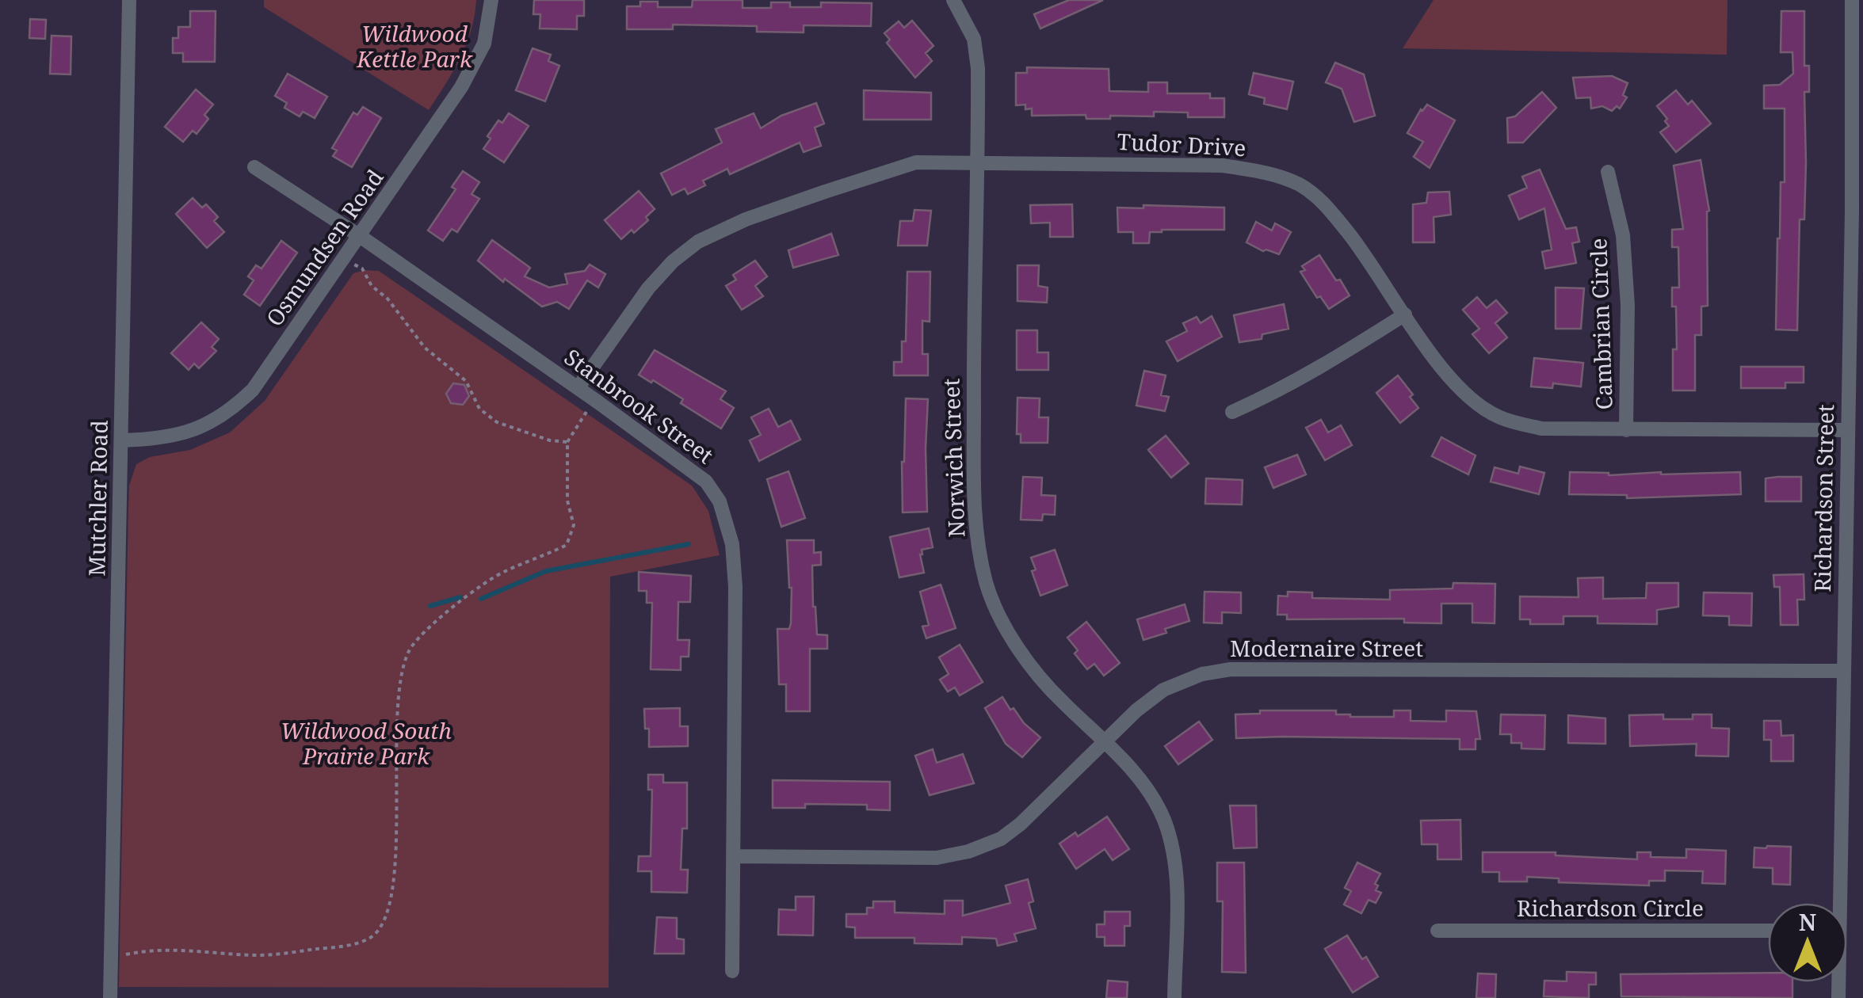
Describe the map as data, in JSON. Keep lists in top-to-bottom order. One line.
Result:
{"streets":{"street":["Tudor Drive","Osmundsen Road","Cambrian Circle","Stanbrook Street","Norwich Street","Mutchler Road","Richardson Street","Modernaire Street","Richardson Circle"]},"crossings":[["Tudor Drive","Cambrian Circle"],["Tudor Drive","Stanbrook Street"],["Tudor Drive","Norwich Street"],["Tudor Drive","Richardson Street"],["Osmundsen Road","Stanbrook Street"],["Osmundsen Road","Mutchler Road"],["Stanbrook Street","Modernaire Street"],["Norwich Street","Modernaire Street"],["Richardson Street","Modernaire Street"]],"parks":["Wildwood Kettle Park","Wildwood South Prairie Park"],"north":"top"}
